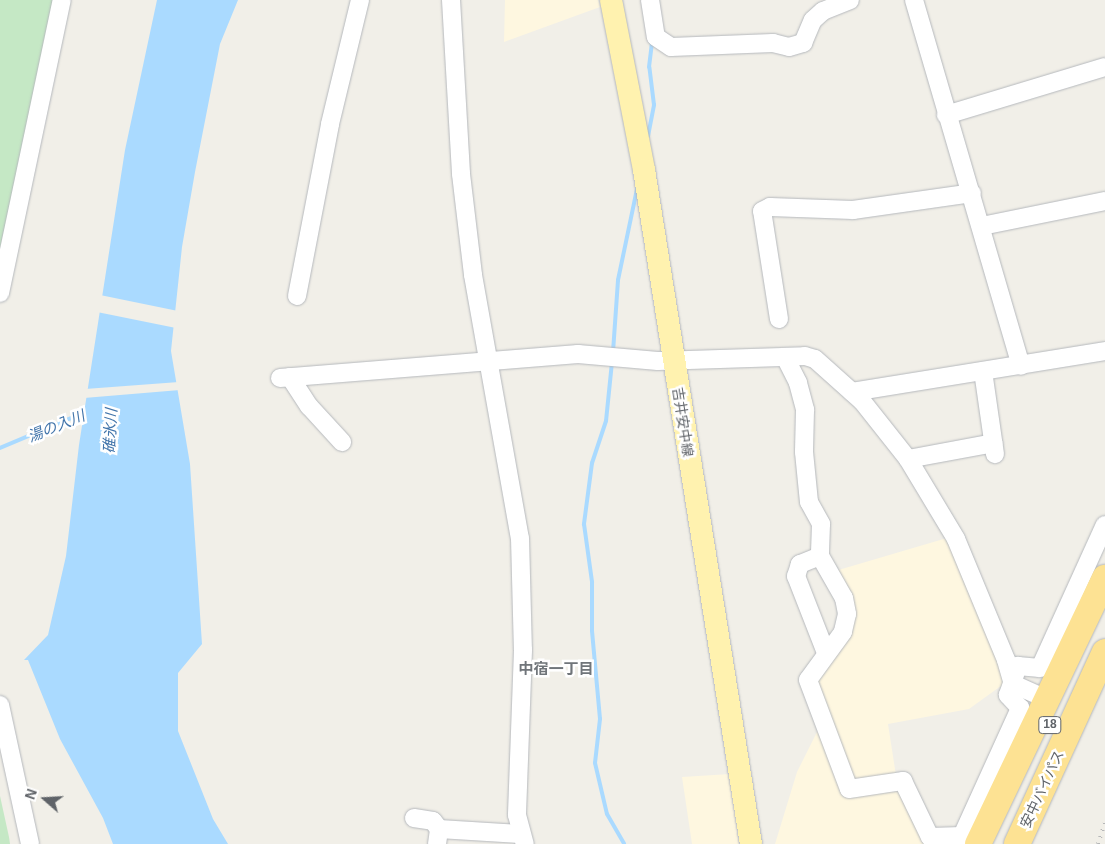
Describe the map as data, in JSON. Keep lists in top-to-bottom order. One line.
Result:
{"streets":{"highway":["18","安中バイパス"],"main road":["吉井安中線"]},"districts":["中宿一丁目"],"water":["湯の入川","碓氷川"],"north":"left"}
